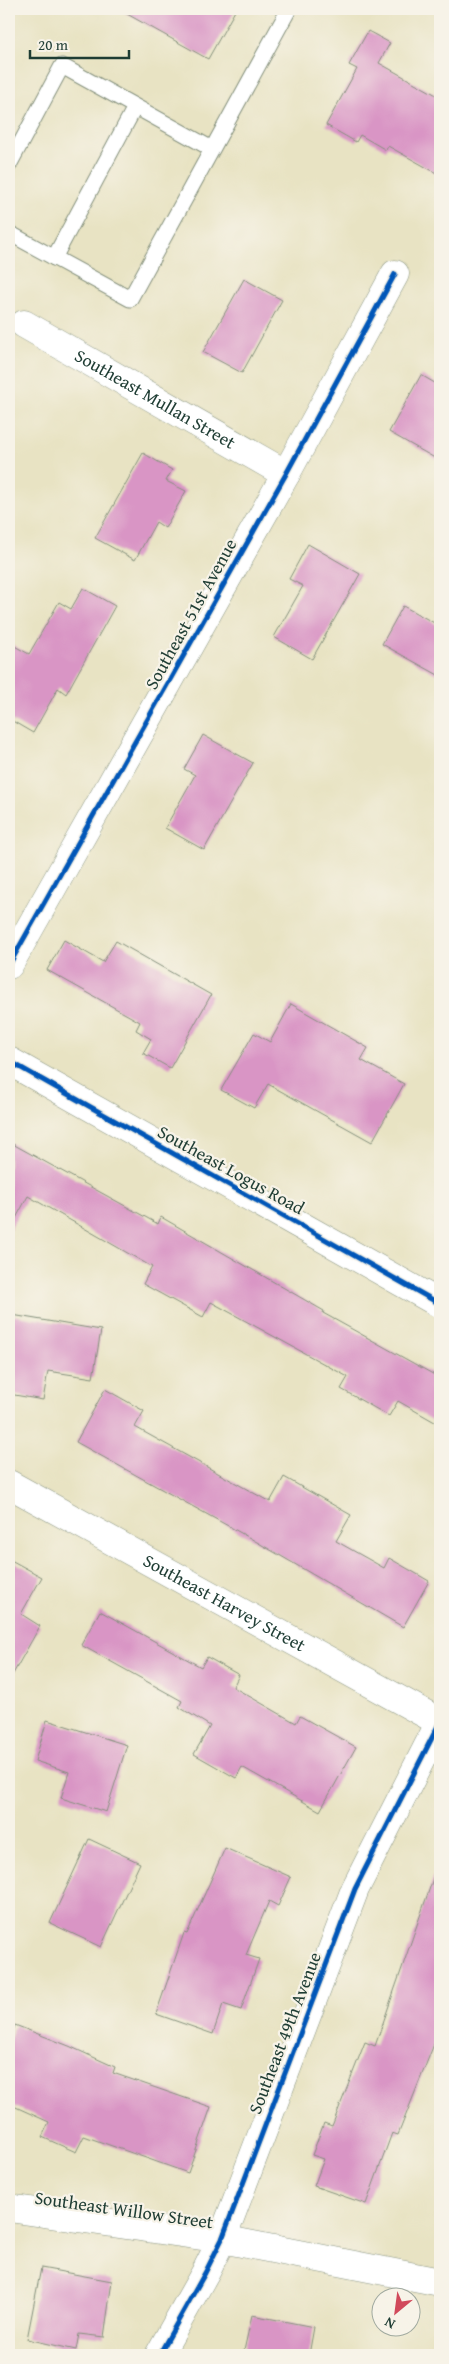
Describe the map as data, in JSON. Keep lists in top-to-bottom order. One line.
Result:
{"streets":{"street":["Southeast Mullan Street","Southeast 51st Avenue","Southeast Logus Road","Southeast Harvey Street","Southeast 49th Avenue","Southeast Willow Street"]},"crossings":[["Southeast Mullan Street","Southeast 51st Avenue"],["Southeast Harvey Street","Southeast 49th Avenue"],["Southeast 49th Avenue","Southeast Willow Street"]],"scale_bar":"20 m","north":"bottom left"}
